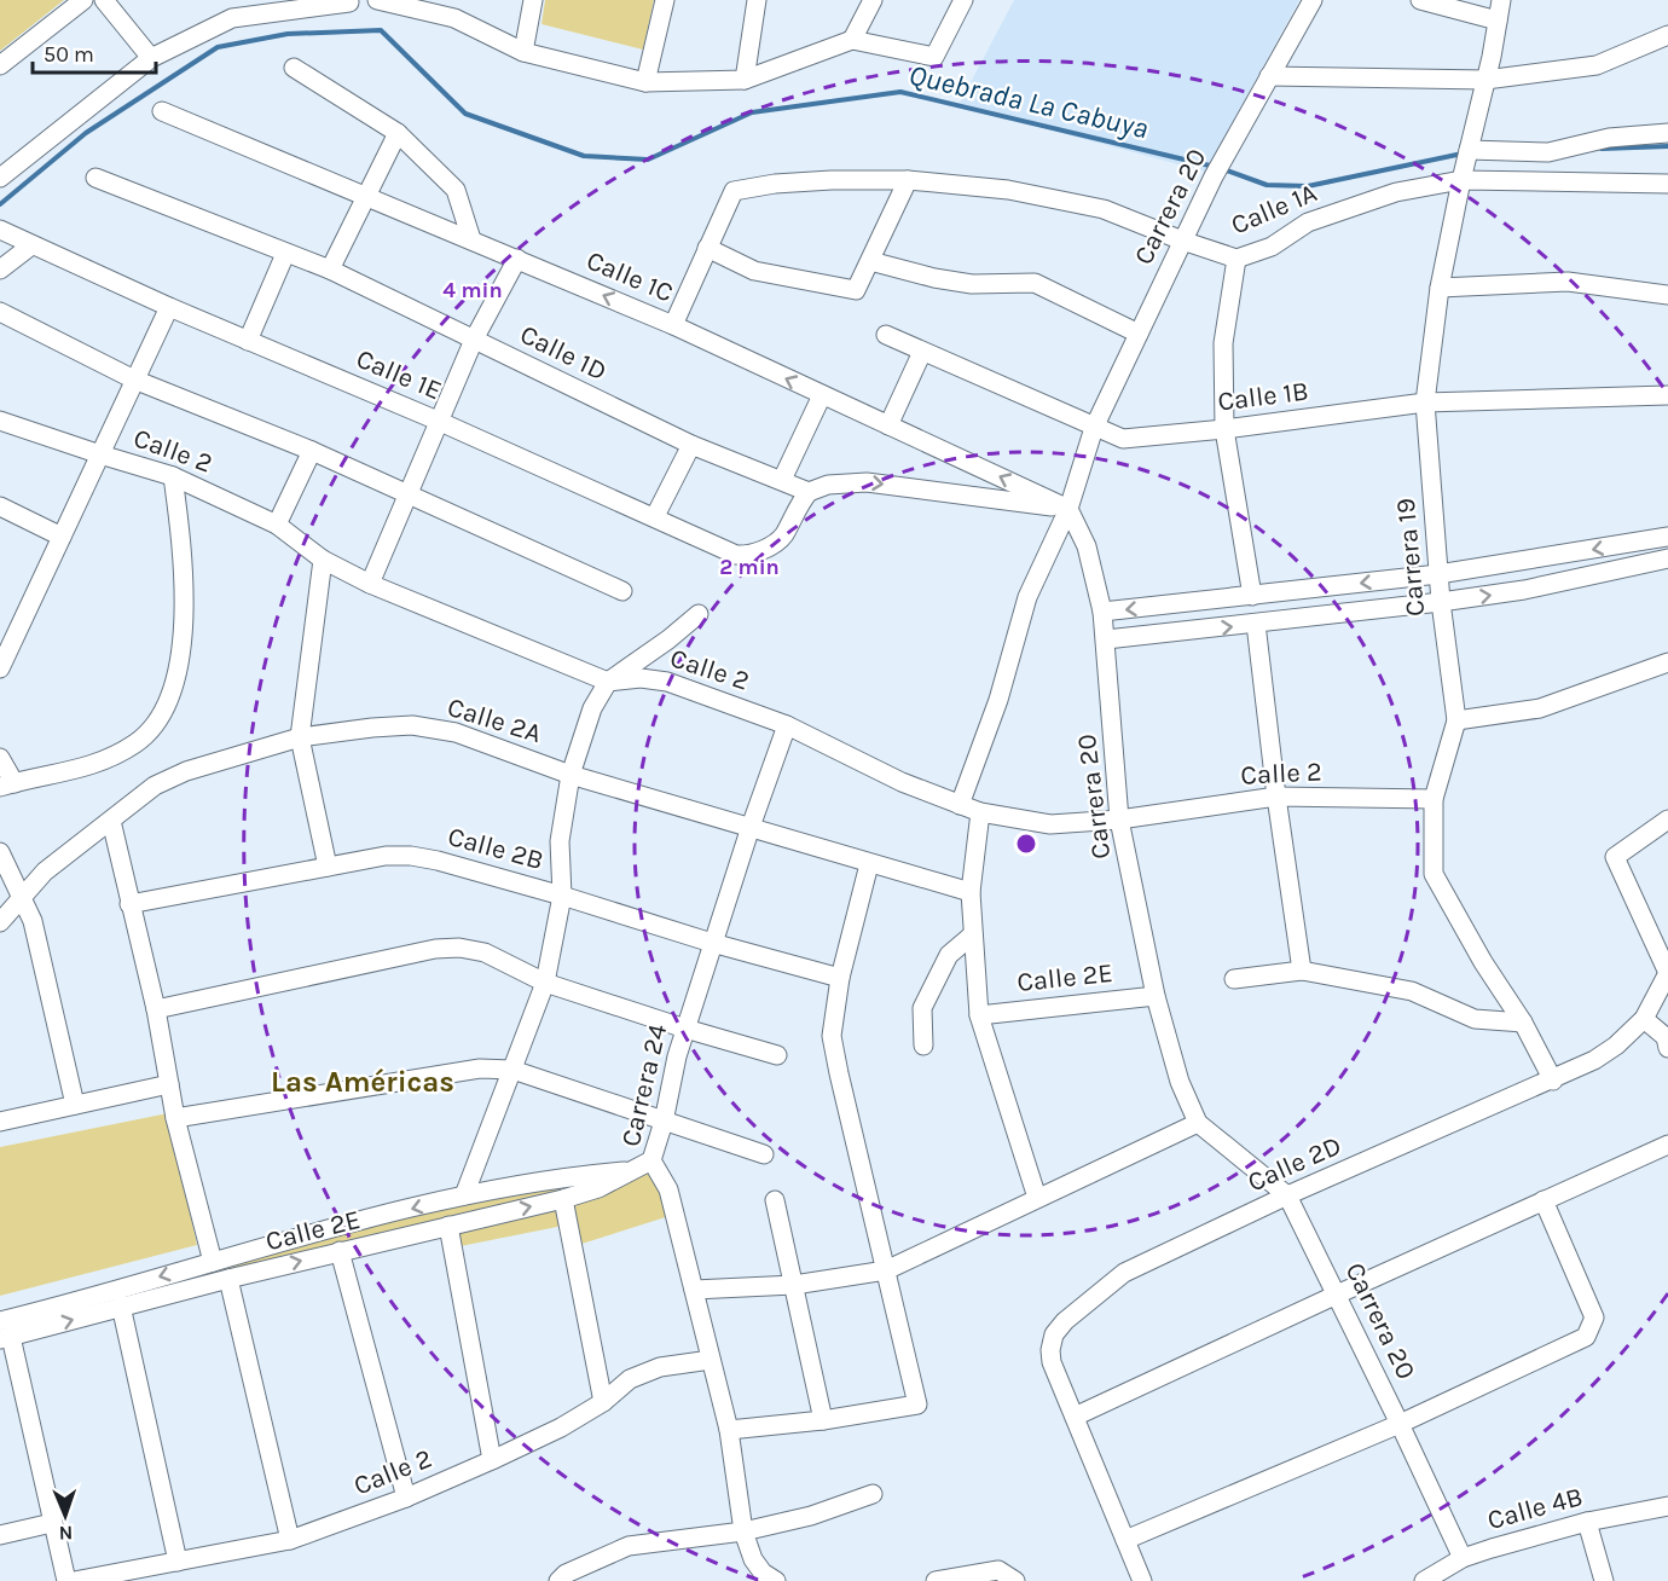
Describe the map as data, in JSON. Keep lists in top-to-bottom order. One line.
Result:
{"streets":{"street":["Carrera 20","Calle 1A","Calle 1C","Calle 1D","Calle 1E","Calle 1B","Calle 2","Carrera 19","Calle 2A","Calle 2B","Calle 2E","Carrera 24","Calle 2D","Calle 4B"]},"crossings":[["Carrera 20","Calle 1A"],["Carrera 20","Calle 1C"],["Carrera 20","Calle 1B"],["Carrera 20","Calle 2"],["Carrera 20","Calle 2E"],["Carrera 20","Calle 2D"],["Carrera 20","Calle 4B"],["Calle 1A","Carrera 19"],["Calle 1D","Calle 1E"],["Calle 1B","Carrera 19"],["Calle 2","Carrera 19"],["Calle 2","Carrera 24"],["Carrera 19","Calle 2D"],["Calle 2A","Carrera 24"],["Calle 2B","Carrera 24"],["Calle 2E","Carrera 24"]],"districts":["Las Américas"],"water":["Quebrada La Cabuya"],"scale_bar":"50 m","north":"bottom","rings":["4 min","2 min"]}
